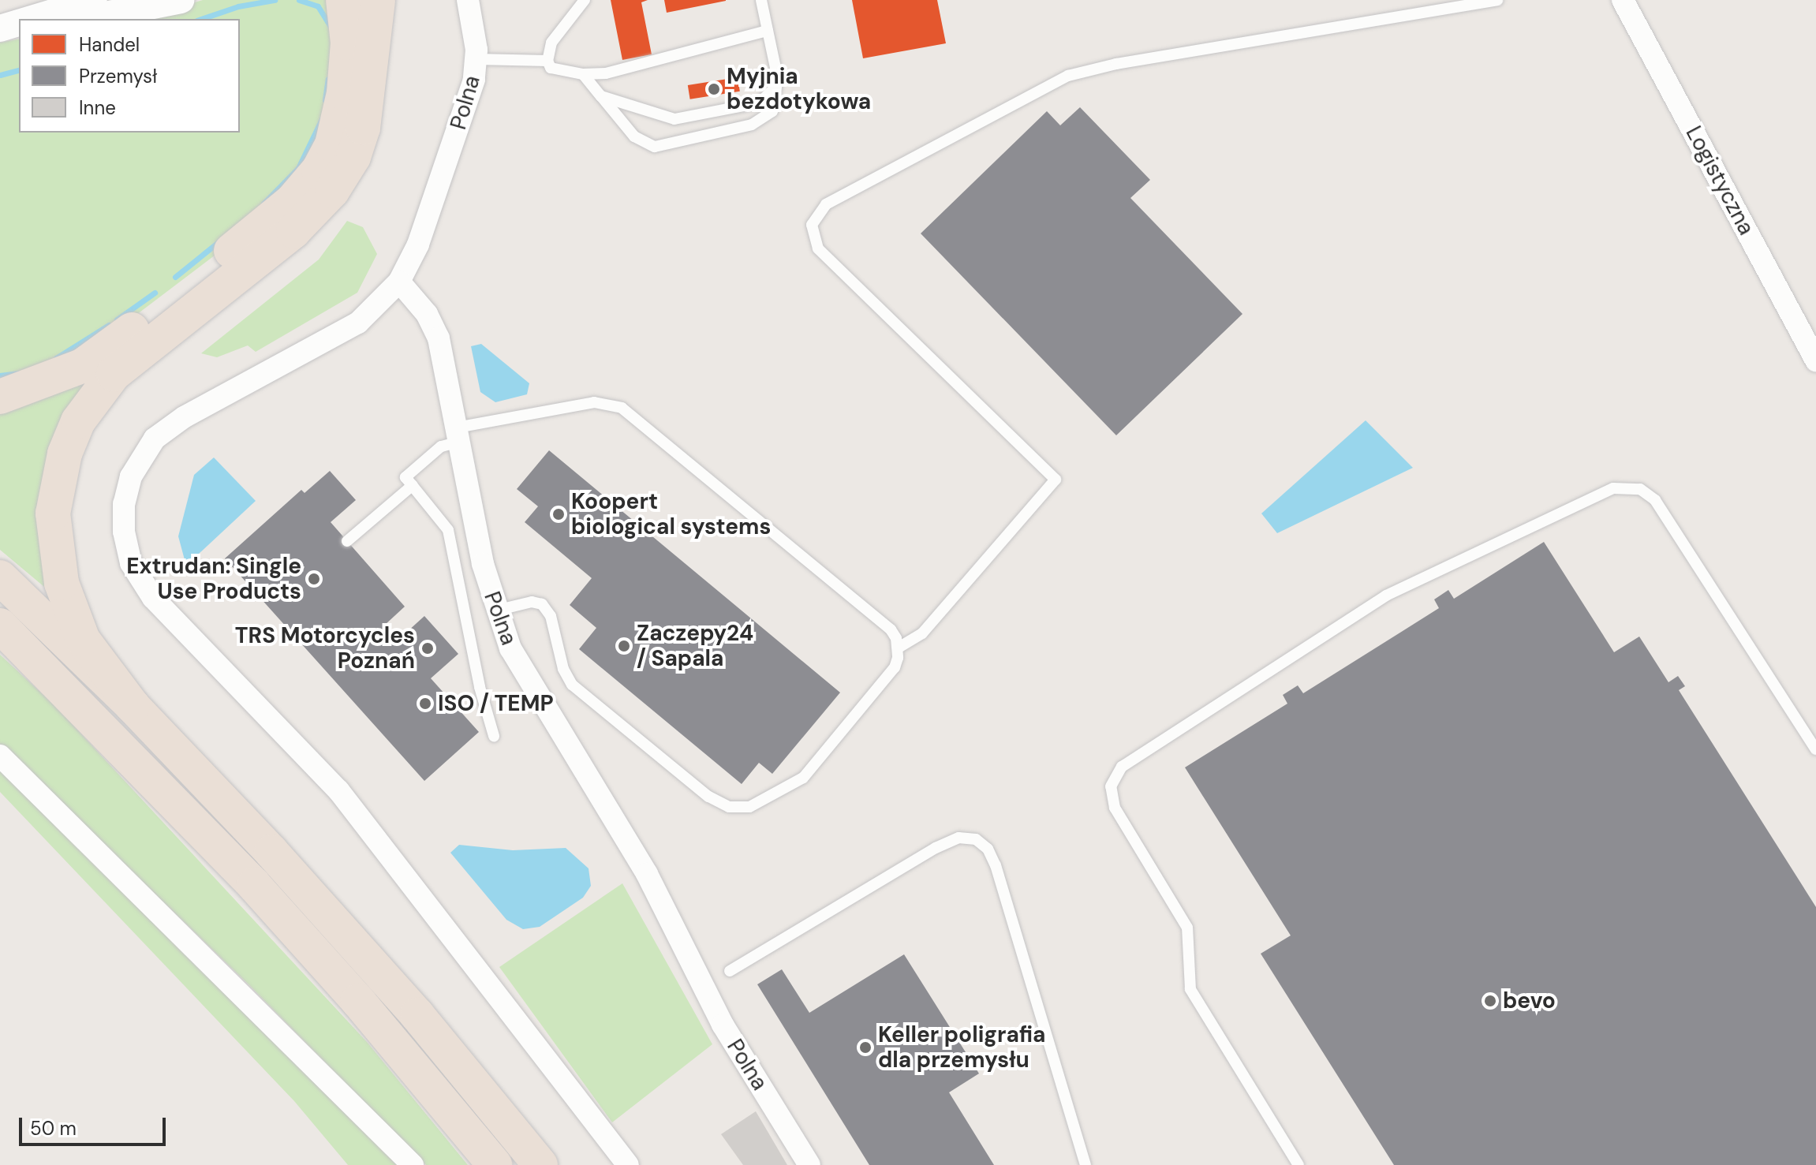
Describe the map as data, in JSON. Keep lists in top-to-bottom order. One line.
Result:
{"streets":{"street":["Polna","Logistyczna"]},"places":["Myjnia bezdotykowa","Koopert biological systems","Extrudan: Single Use Products","Zaczepy24 / Sapala","TRS Motorcycles Poznań","ISO / TEMP","bevo","Keller poligrafia dla przemysłu"],"legend":["Handel","Przemysł","Inne"],"scale_bar":"50 m"}
